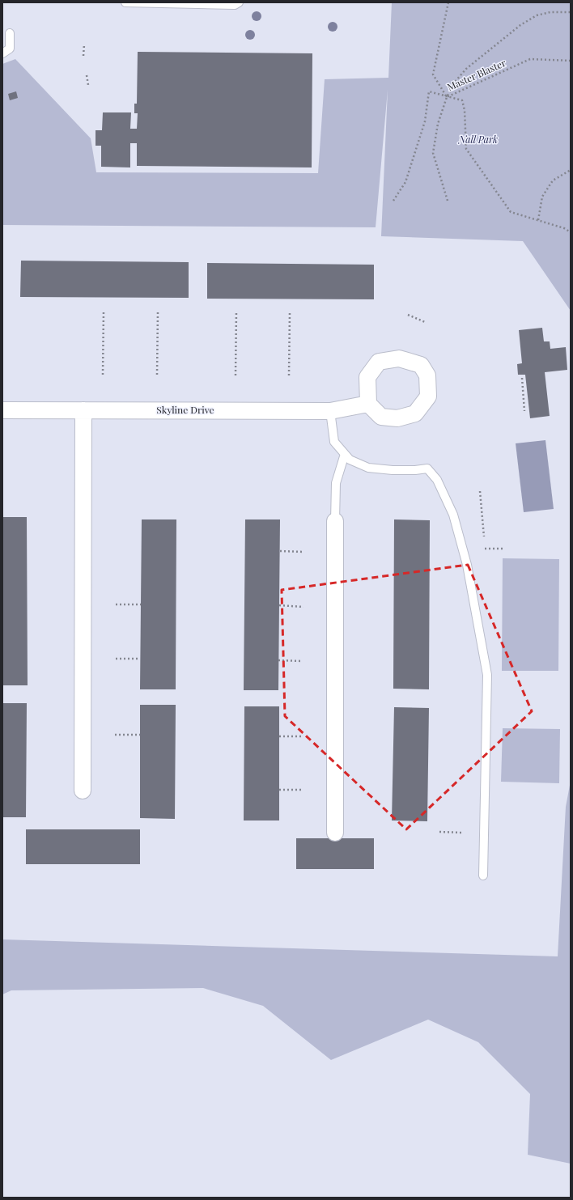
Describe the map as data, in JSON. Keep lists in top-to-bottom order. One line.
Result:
{"streets":{"street":["Skyline Drive"],"path":["Master Blaster"]},"parks":["Nall Park"]}
